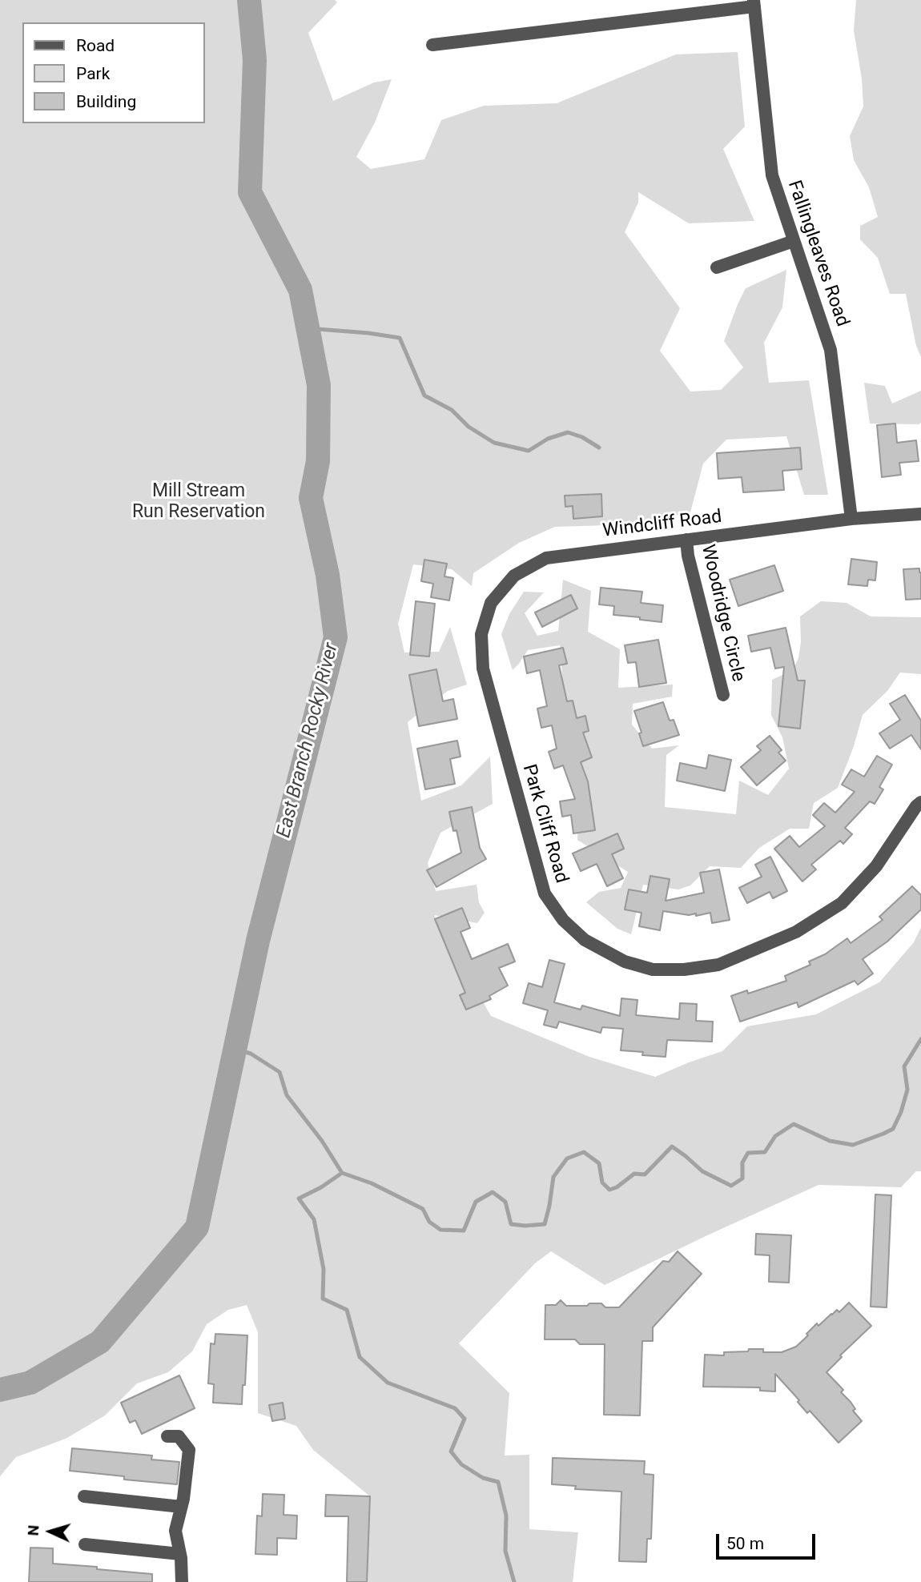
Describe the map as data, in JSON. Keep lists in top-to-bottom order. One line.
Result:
{"streets":{"street":["Fallingleaves Road","Windcliff Road","Woodridge Circle","Park Cliff Road"]},"crossings":[["Fallingleaves Road","Windcliff Road"],["Windcliff Road","Woodridge Circle"],["Windcliff Road","Park Cliff Road"]],"water":["East Branch Rocky River"],"parks":["Mill Stream Run Reservation"],"legend":["Road","Park","Building"],"scale_bar":"50 m","north":"left"}
